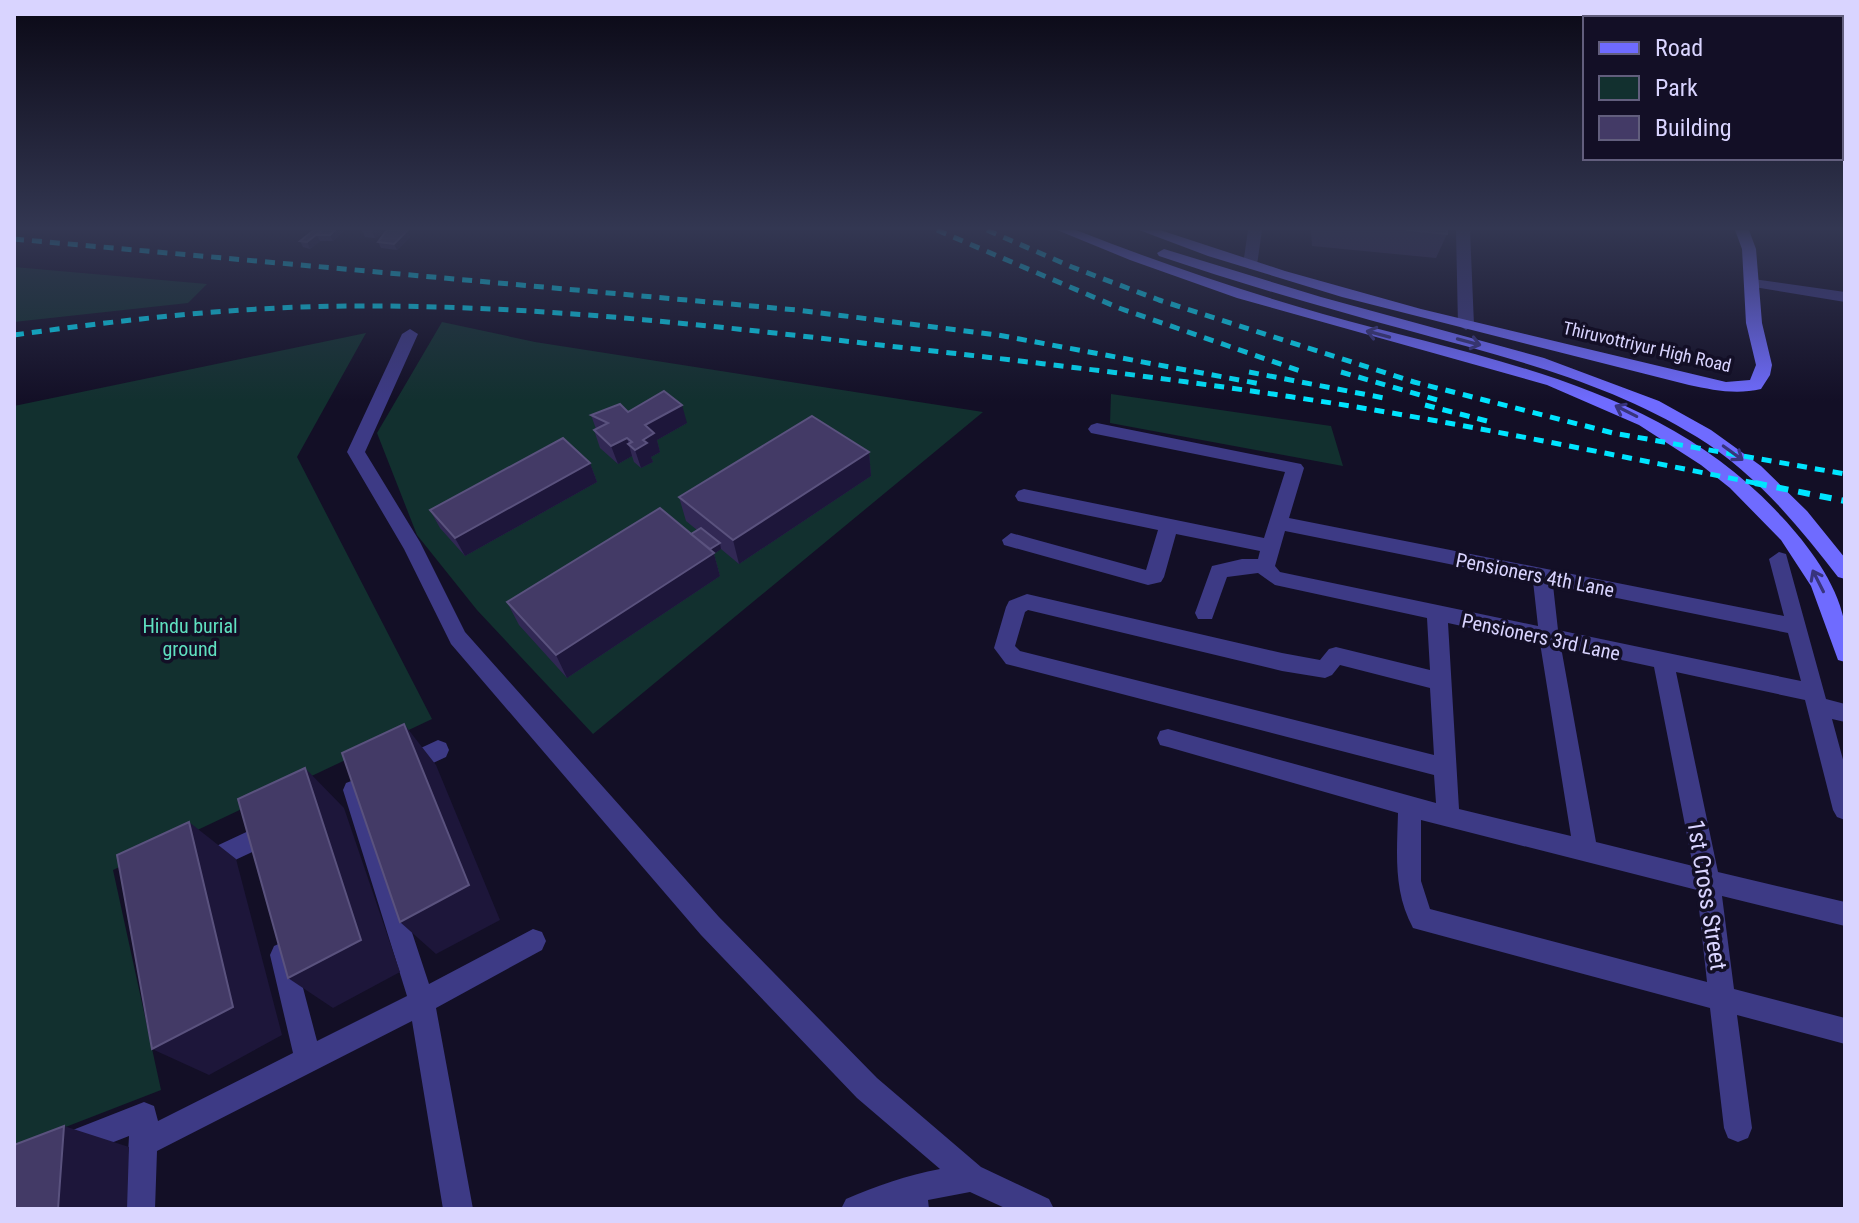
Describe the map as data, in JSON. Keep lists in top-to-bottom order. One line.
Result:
{"streets":{"main road":["Thiruvottriyur High Road"],"street":["Pensioners 4th Lane","Pensioners 3rd Lane","1st Cross Street"]},"crossings":[["Pensioners 3rd Lane","1st Cross Street"]],"parks":["Hindu burial ground"],"legend":["Road","Park","Building"]}
